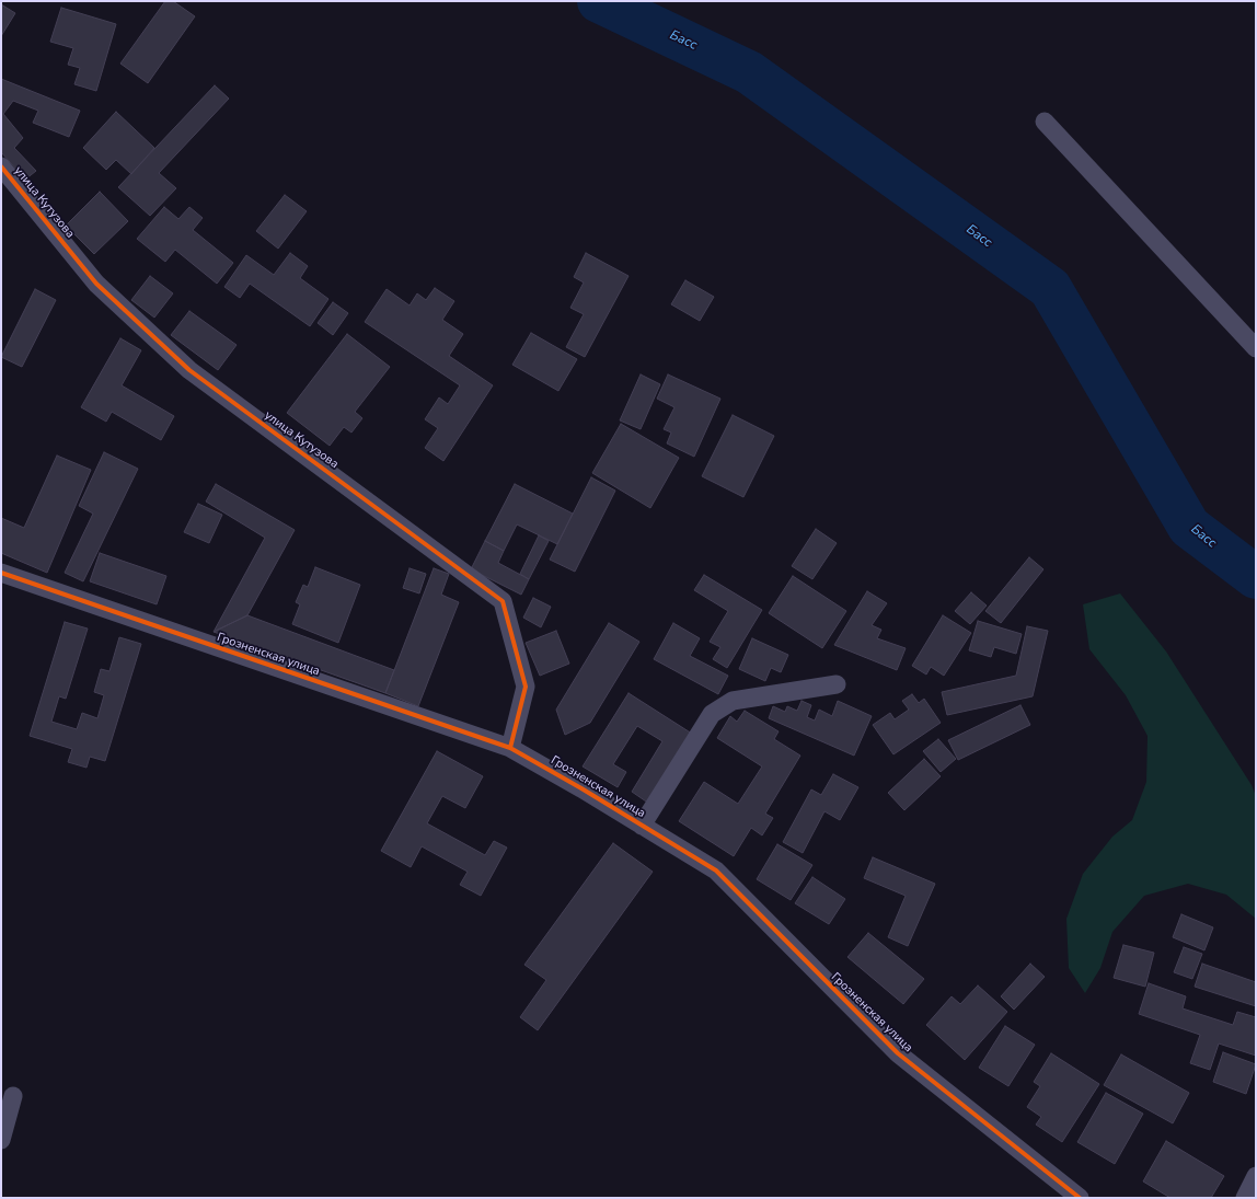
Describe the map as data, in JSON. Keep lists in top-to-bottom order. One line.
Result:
{"streets":{"street":["улица Кутузова","Грозненская улица"]},"crossings":[["улица Кутузова","Грозненская улица"]],"water":["Басс"]}
